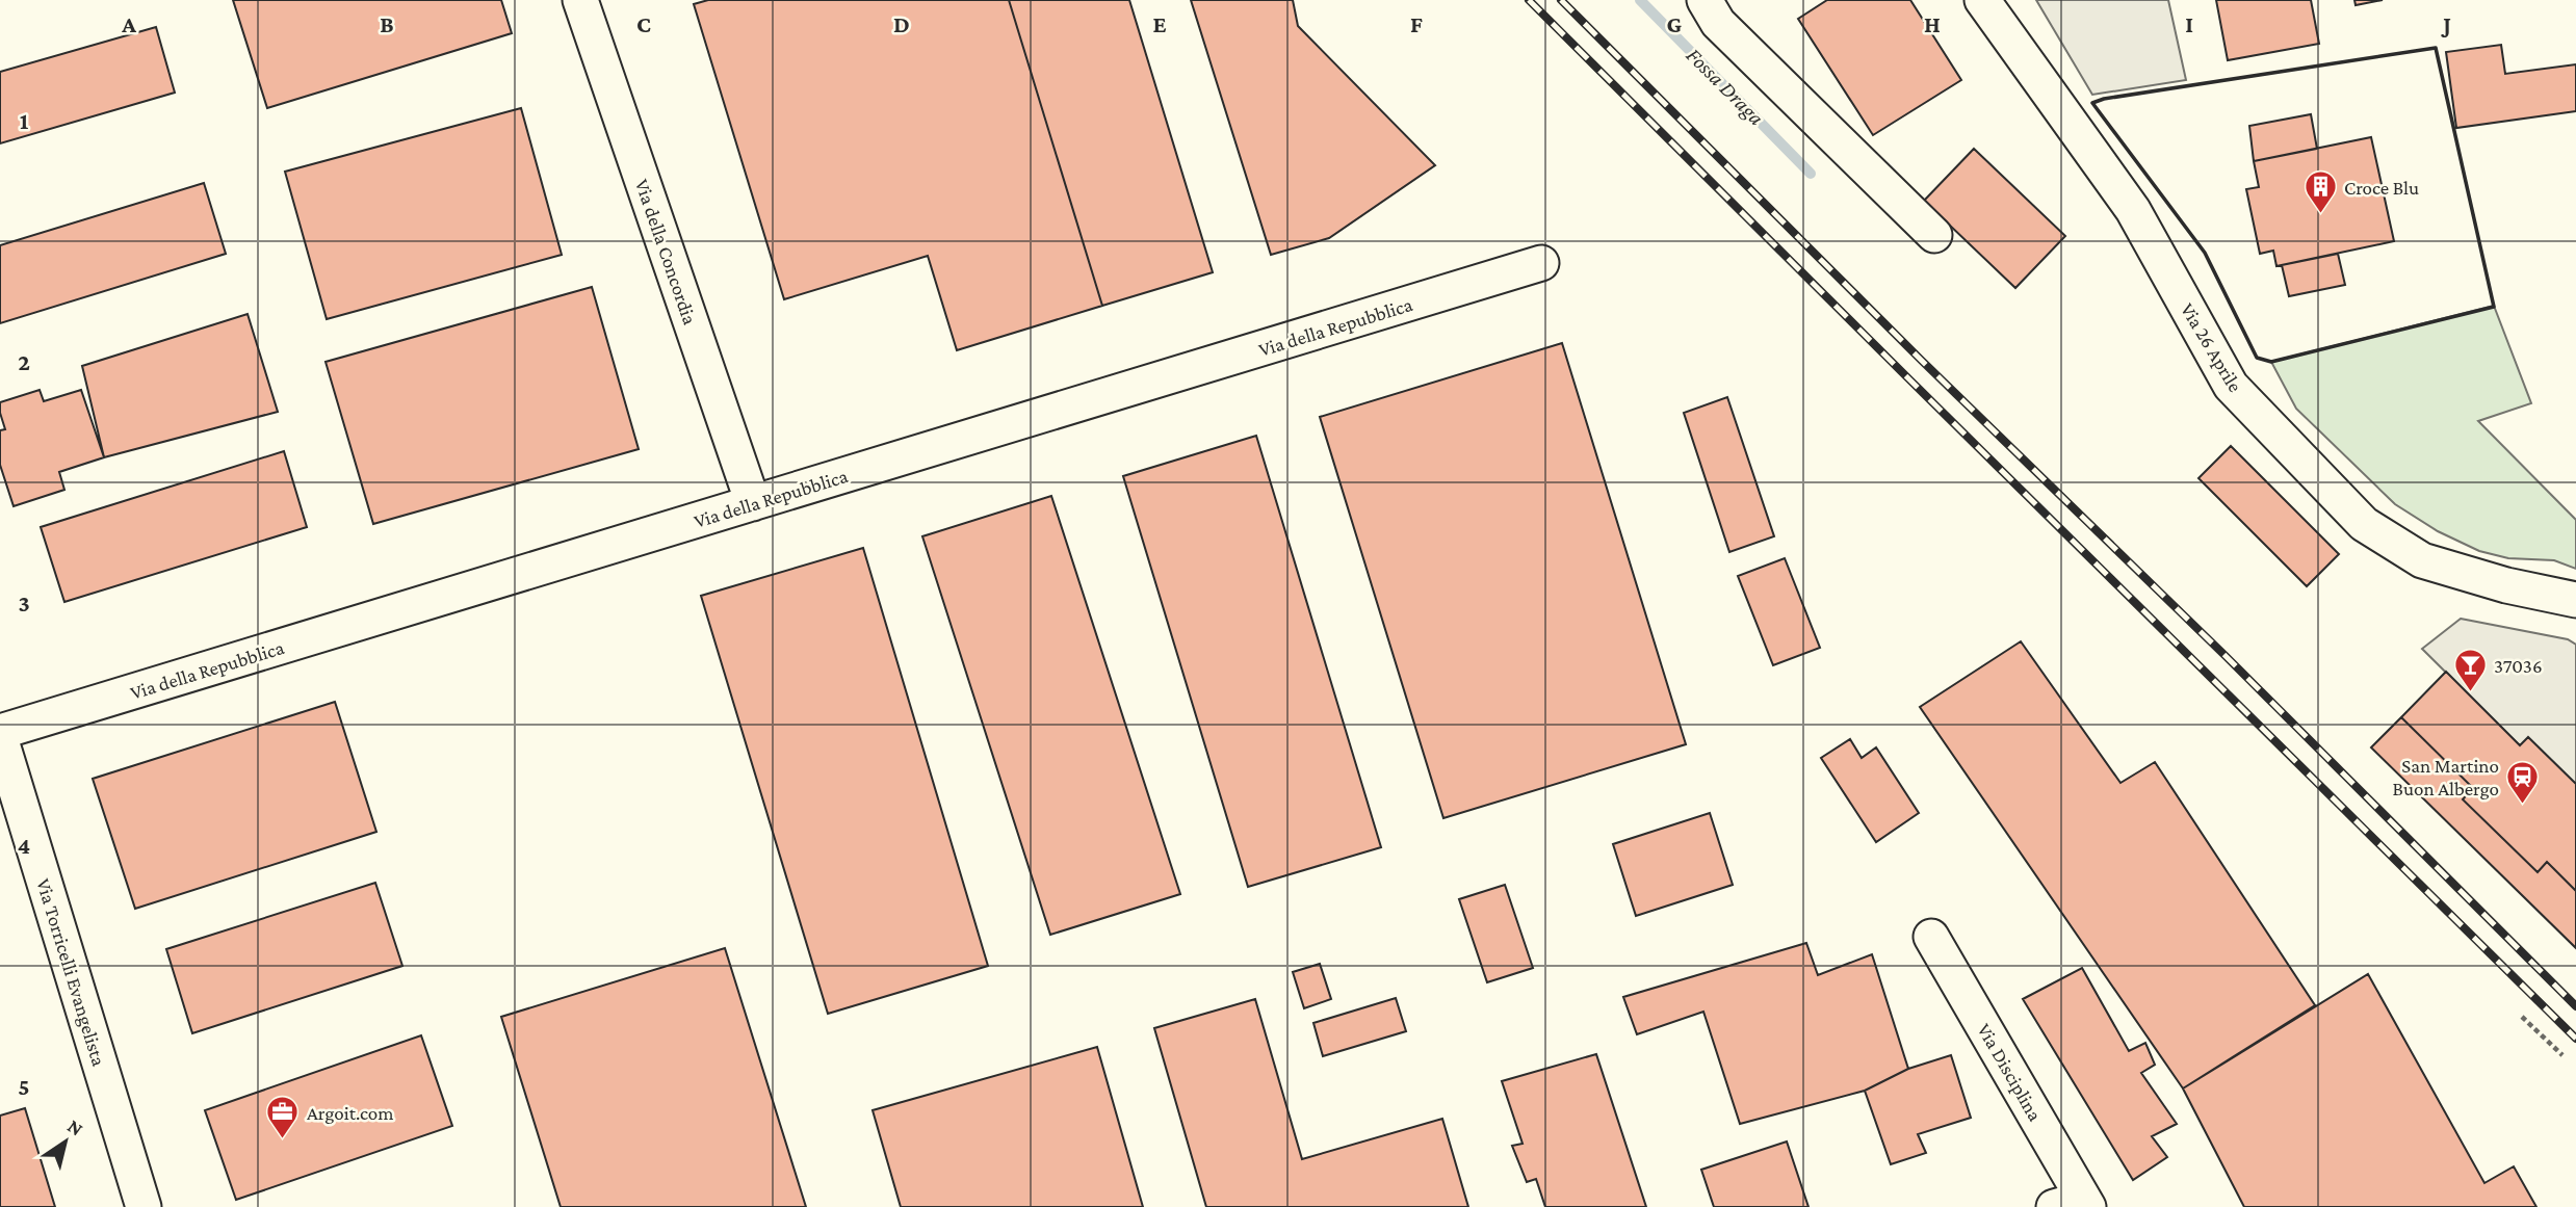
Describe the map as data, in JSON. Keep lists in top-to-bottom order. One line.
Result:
{"streets":{"street":["Via della Concordia","Via della Repubblica","Via 26 Aprile","Via Torricelli Evangelista","Via Disciplina"]},"crossings":[["Via della Concordia","Via della Repubblica"],["Via della Repubblica","Via Torricelli Evangelista"]],"water":["Fossa Draga"],"places":{"building":["Croce Blu"],"bar":["37036"],"station":["San Martino Buon Albergo"],"office":["Argoit.com"]},"north":"top right","grid":{"columns":["A","B","C","D","E","F","G","H","I","J"],"rows":["1","2","3","4","5"]}}
